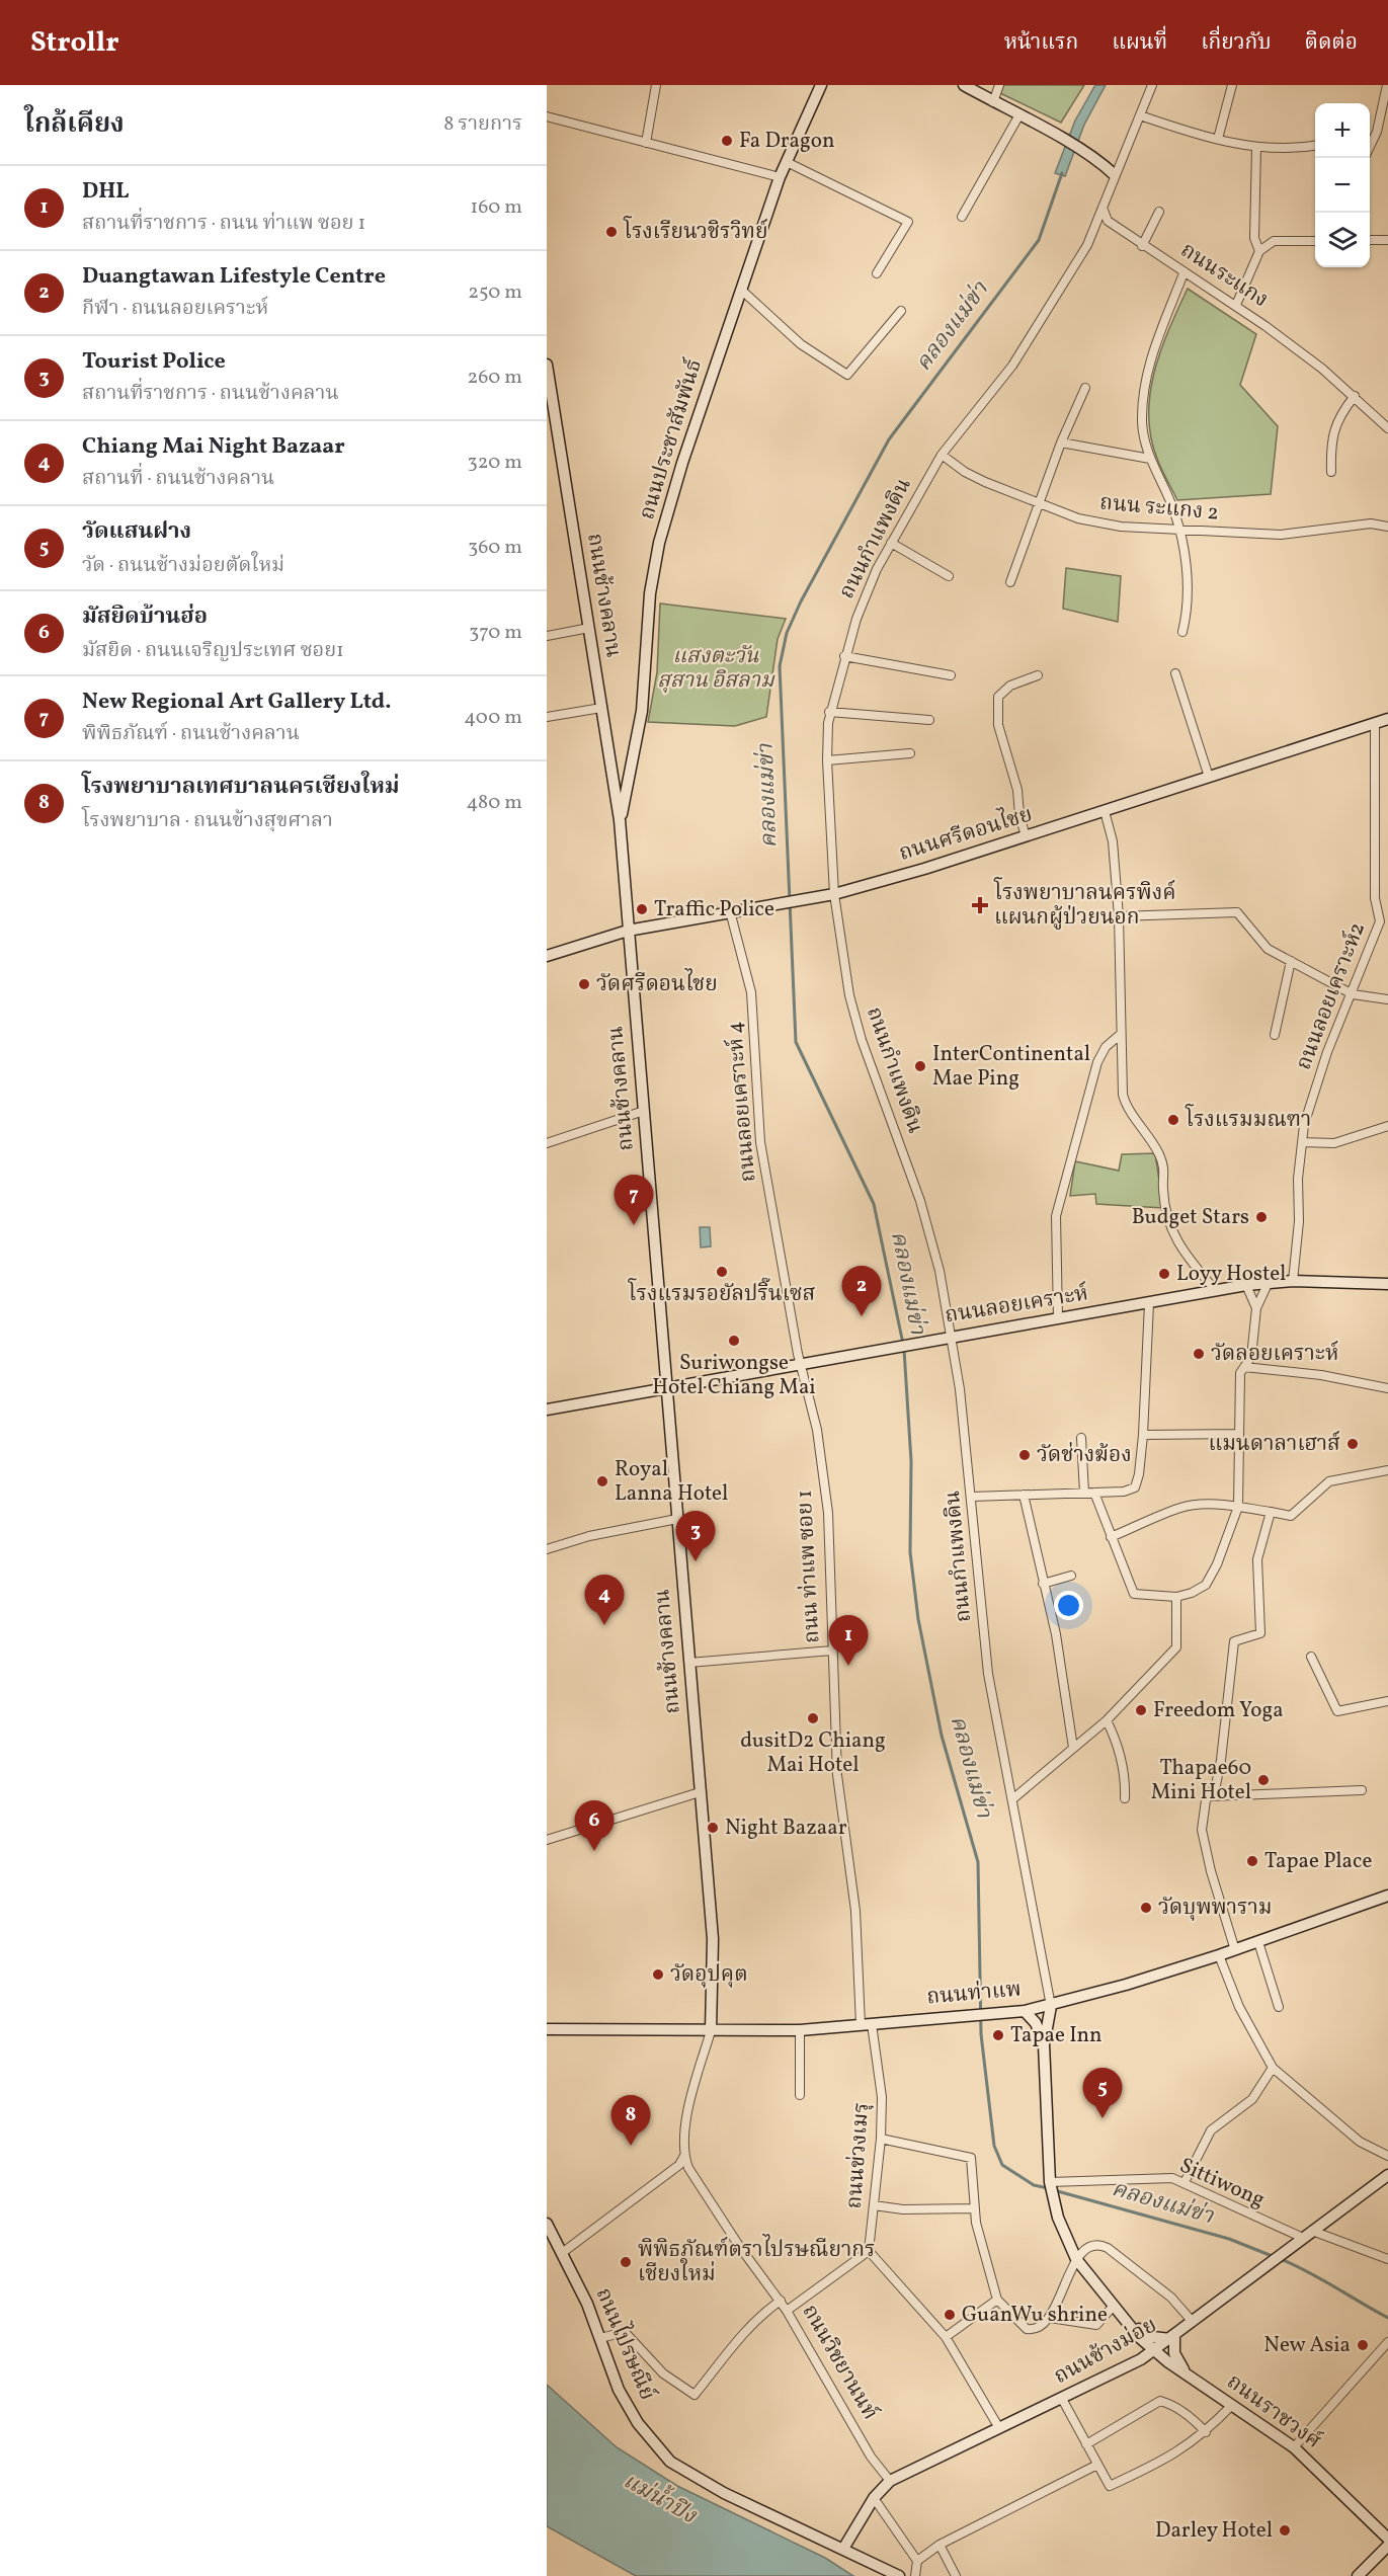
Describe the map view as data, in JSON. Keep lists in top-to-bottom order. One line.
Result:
{"streets":{"street":["ถนนระแกง","ถนนประชาสัมพันธ์","ถนน ระแกง 2","ถนนกำแพงดิน","ถนนช้างคลาน","ถนนศรีดอนไชย","ถนนลอยเคราะห์2","ถนนลอยเคราะห์ 4","ถนนลอยเคราะห์","ถนน ท่าแพ ซอย 1","ถนนท่าแพ","ถนนข่วงเมรุ","Sittiwong","ถนนไปรษณีย์","ถนนช้างม่อย","ถนนวิชยานนท์","ถนนราชวงศ์"]},"crossings":[["ถนนระแกง","ถนนกำแพงดิน"],["ถนนประชาสัมพันธ์","ถนนช้างคลาน"],["ถนน ระแกง 2","ถนนกำแพงดิน"],["ถนนกำแพงดิน","ถนนศรีดอนไชย"],["ถนนกำแพงดิน","ถนนลอยเคราะห์"],["ถนนกำแพงดิน","ถนนท่าแพ"],["ถนนช้างคลาน","ถนนศรีดอนไชย"],["ถนนช้างคลาน","ถนนลอยเคราะห์"],["ถนนช้างคลาน","ถนนท่าแพ"],["ถนนศรีดอนไชย","ถนนลอยเคราะห์2"],["ถนนศรีดอนไชย","ถนนลอยเคราะห์ 4"],["ถนนลอยเคราะห์2","ถนนลอยเคราะห์"],["ถนนลอยเคราะห์ 4","ถนนลอยเคราะห์"],["ถนนลอยเคราะห์ 4","ถนน ท่าแพ ซอย 1"],["ถนนลอยเคราะห์","ถนน ท่าแพ ซอย 1"],["ถนน ท่าแพ ซอย 1","ถนนท่าแพ"],["ถนน ท่าแพ ซอย 1","ถนนข่วงเมรุ"],["ถนนท่าแพ","ถนนข่วงเมรุ"],["Sittiwong","ถนนช้างม่อย"],["ถนนไปรษณีย์","ถนนช้างม่อย"],["ถนนช้างม่อย","ถนนวิชยานนท์"],["ถนนช้างม่อย","ถนนราชวงศ์"]],"water":["คลองแม่ข่า","แม่น้ำปิง"],"parks":["แสงตะวัน สุสาน อิสลาม"],"places":{"other":["Fa Dragon","โรงเรียนวชิรวิทย์","Traffic Police","วัดศรีดอนไชย","InterContinental Mae Ping","โรงแรมมณฑา","Budget Stars","โรงแรมรอยัลปริ๊นเซส","Loyy Hostel","Suriwongse Hotel Chiang Mai","วัดลอยเคราะห์","แมนดาลาเฮาส์","วัดช่างฆ้อง","Royal Lanna Hotel","Freedom Yoga","dusitD2 Chiang Mai Hotel","Thapae60 Mini Hotel","Night Bazaar","Tapae Place","วัดบุพพาราม","วัดอุปคุต","Tapae Inn","พิพิธภัณฑ์ตราไปรษณียากร เชียงใหม่","GuanWu shrine","New Asia","Darley Hotel"],"health":["โรงพยาบาลนครพิงค์ แผนกผู้ป่วยนอก"]},"page":{"header":"Strollr","nav":["หน้าแรก","แผนที่","เกี่ยวกับ","ติดต่อ"],"heading":["ใกล้เคียง","8 รายการ"],"map_buttons":["+","−"],"list":[{"mark":"1","name":"DHL","note":"สถานที่ราชการ · ถนน ท่าแพ ซอย 1","value":"160 m"},{"mark":"2","name":"Duangtawan Lifestyle Centre","note":"กีฬา · ถนนลอยเคราะห์","value":"250 m"},{"mark":"3","name":"Tourist Police","note":"สถานที่ราชการ · ถนนช้างคลาน","value":"260 m"},{"mark":"4","name":"Chiang Mai Night Bazaar","note":"สถานที่ · ถนนช้างคลาน","value":"320 m"},{"mark":"5","name":"วัดแสนฝาง","note":"วัด · ถนนช้างม่อยตัดใหม่","value":"360 m"},{"mark":"6","name":"มัสยิดบ้านฮ่อ","note":"มัสยิด · ถนนเจริญประเทศ ซอย1","value":"370 m"},{"mark":"7","name":"New Regional Art Gallery Ltd.","note":"พิพิธภัณฑ์ · ถนนช้างคลาน","value":"400 m"},{"mark":"8","name":"โรงพยาบาลเทศบาลนครเชียงใหม่","note":"โรงพยาบาล · ถนนข้างสุขศาลา","value":"480 m"}],"pins":["7","2","3","4","1","6","5","8"]}}
